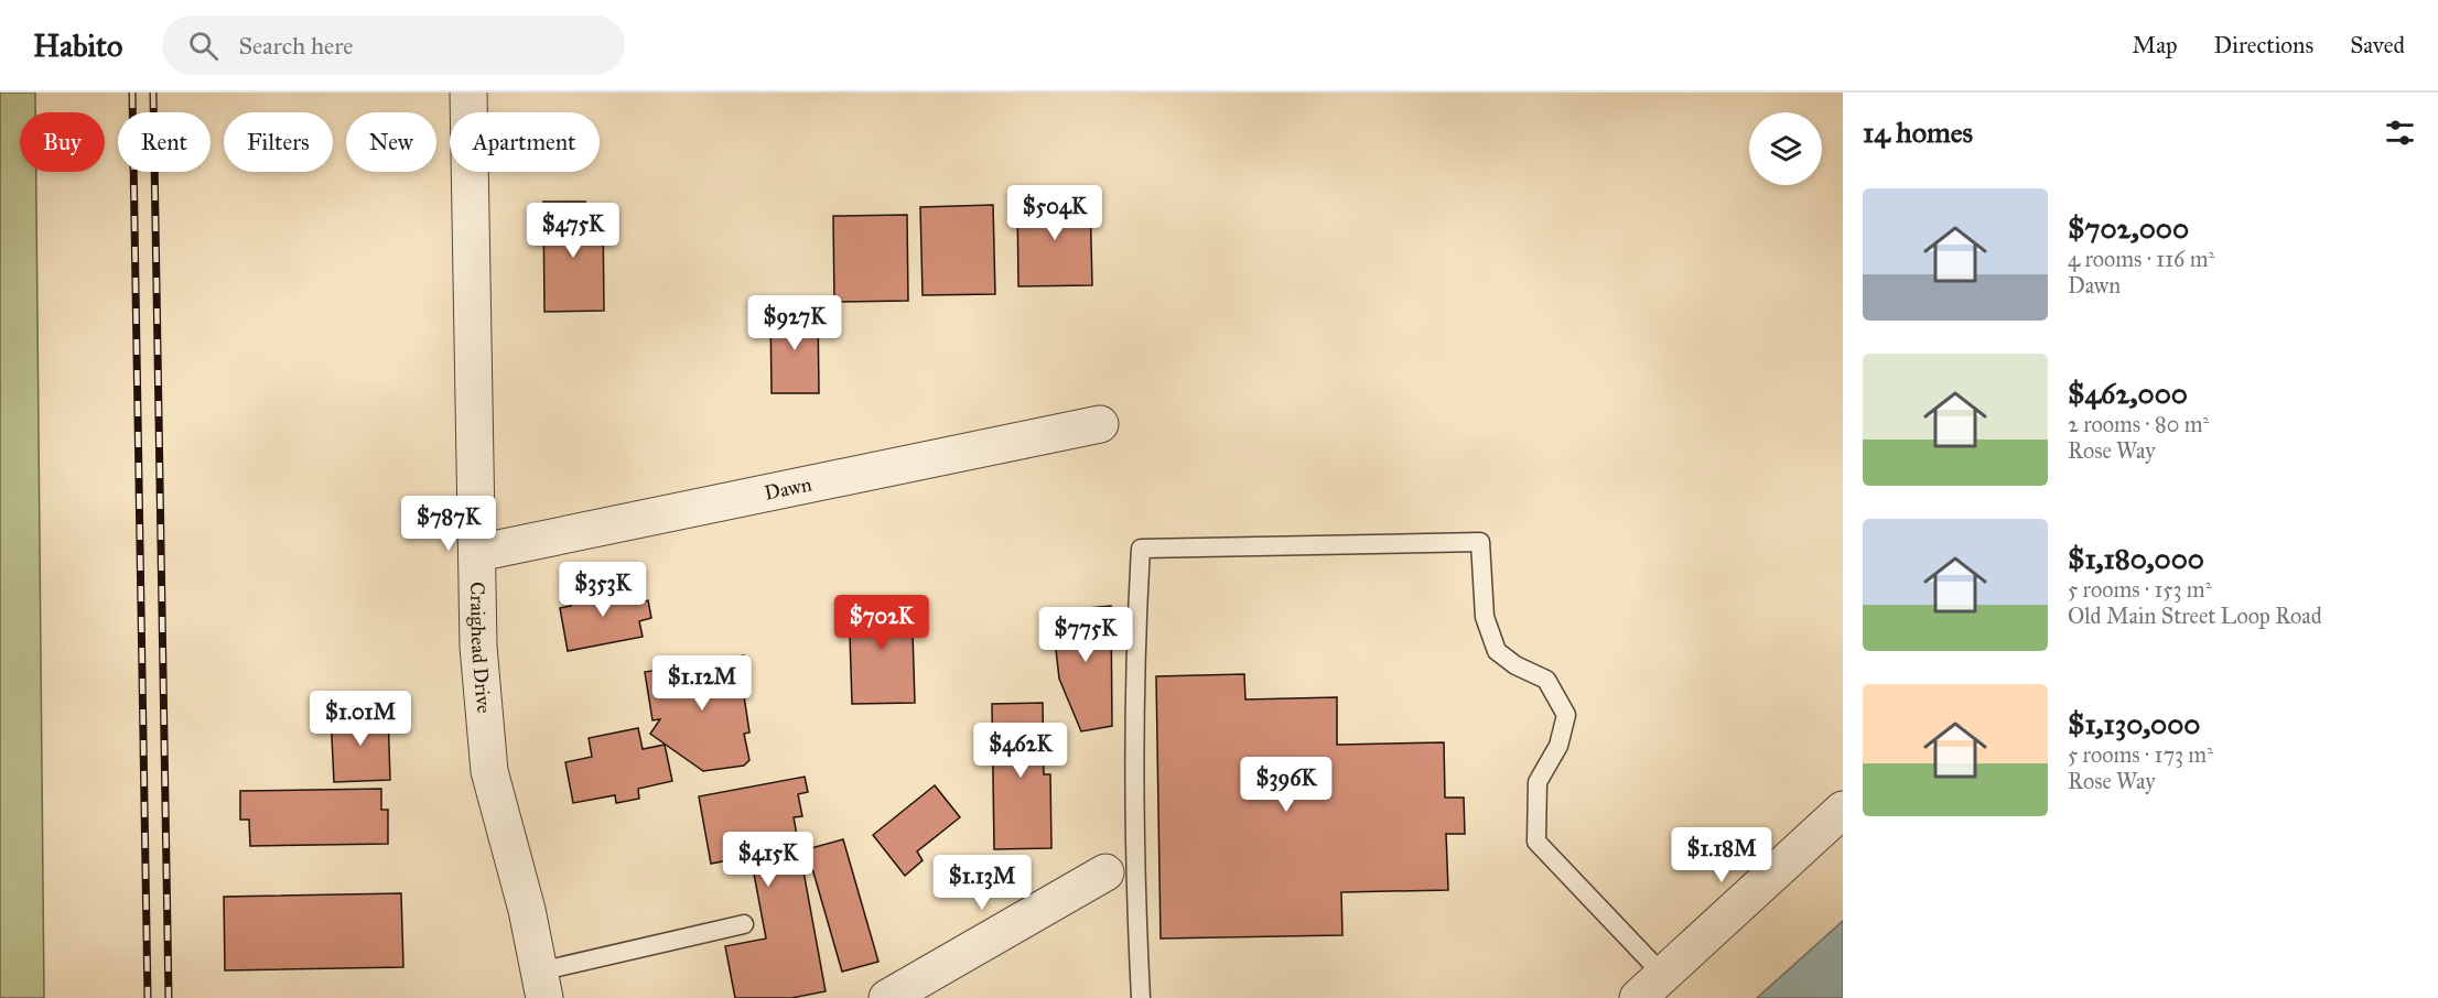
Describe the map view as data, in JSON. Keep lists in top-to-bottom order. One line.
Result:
{"streets":{"street":["Dawn","Craighead Drive"]},"crossings":[["Dawn","Craighead Drive"]],"page":{"header":"Habito","search":"Search here","nav":["Map","Directions","Saved"],"heading":"14 homes","chip":["Buy","Rent","Filters","New","Apartment"],"list":[{"name":"$702,000","note":"4 rooms · 116 m² · Dawn"},{"name":"$462,000","note":"2 rooms · 80 m² · Rose Way"},{"name":"$1,180,000","note":"5 rooms · 153 m² · Old Main Street Loop Road"},{"name":"$1,130,000","note":"5 rooms · 173 m² · Rose Way"}],"price":["$504K","$475K","$927K","$787K","$353K","$702K","$775K","$1.12M","$1.01M","$462K","$396K","$1.18M","$415K","$1.13M"]}}
